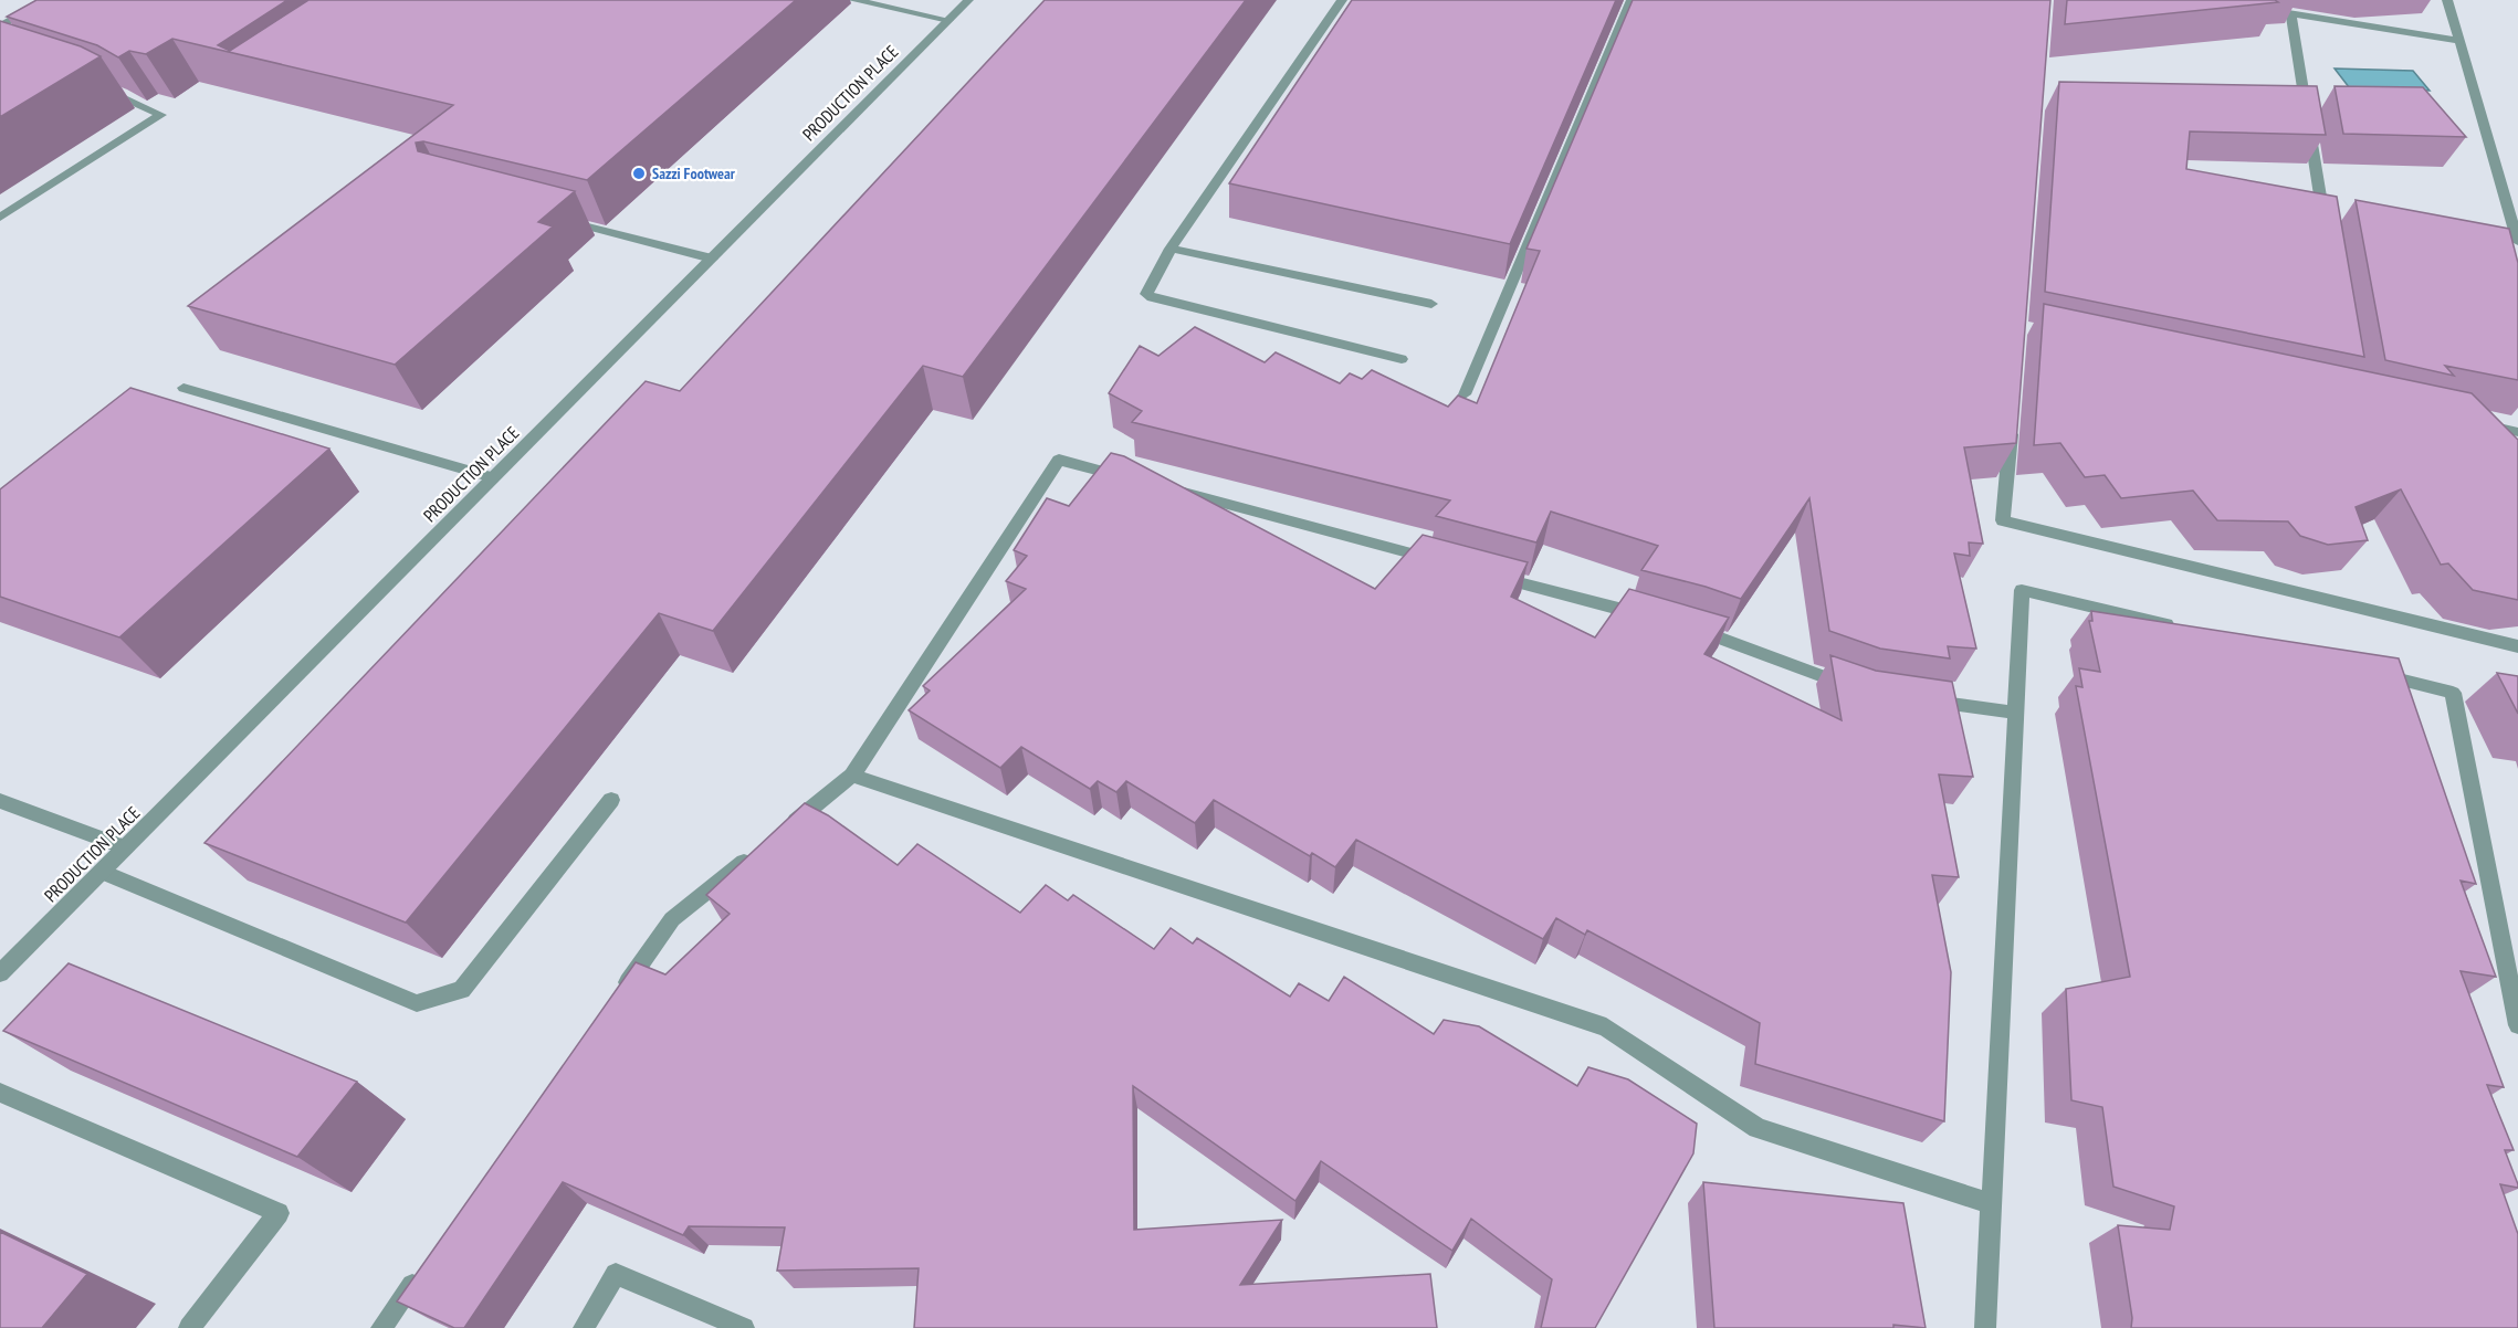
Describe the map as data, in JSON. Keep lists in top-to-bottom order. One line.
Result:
{"streets":{"street":["PRODUCTION PLACE"]},"places":["Sazzi Footwear"]}
